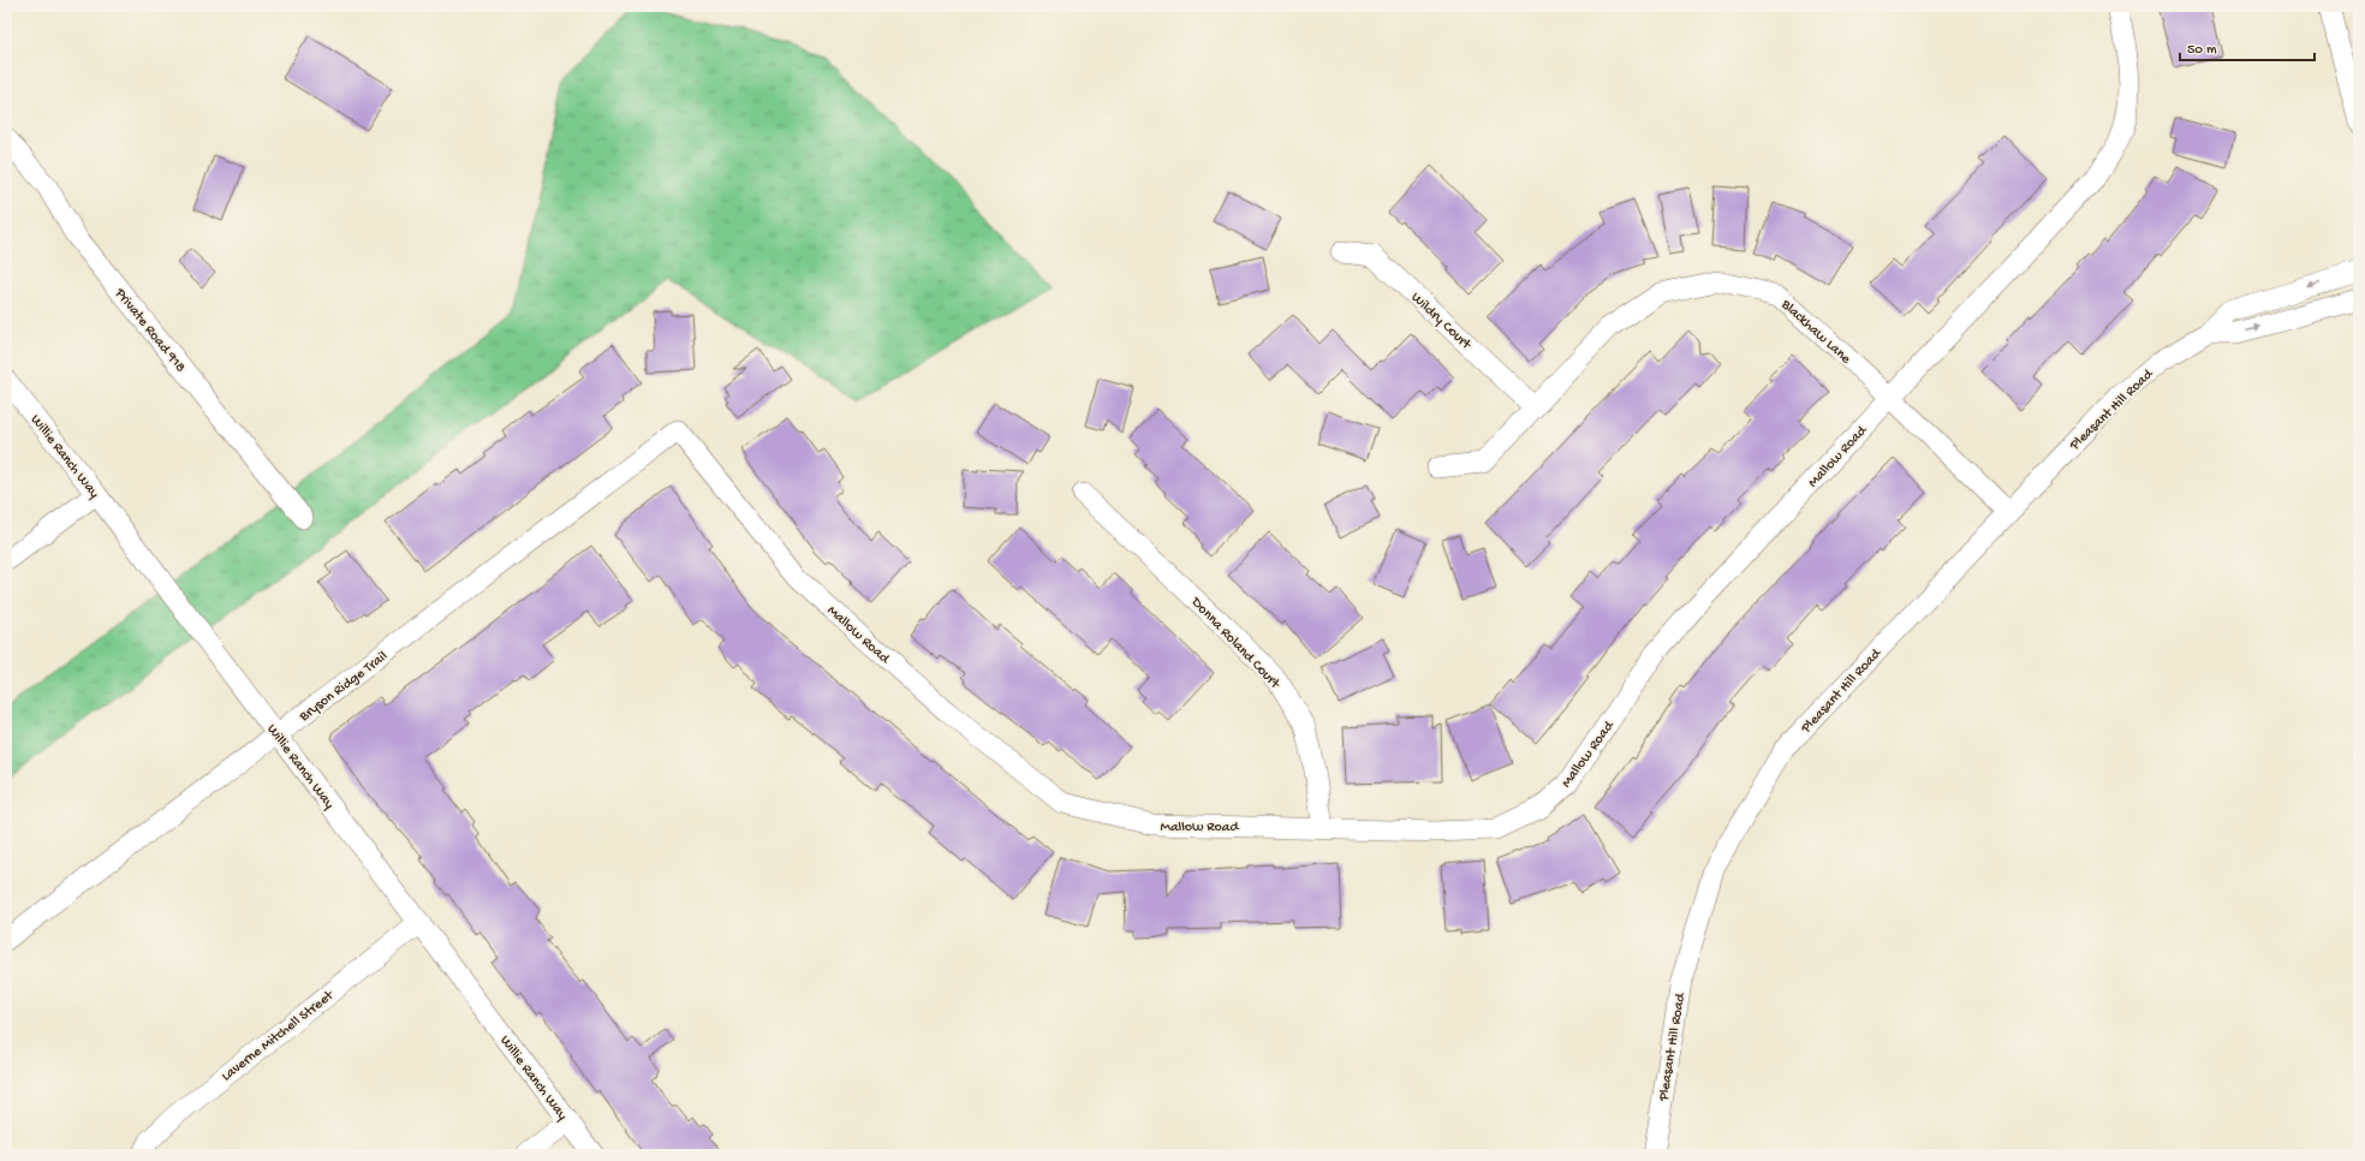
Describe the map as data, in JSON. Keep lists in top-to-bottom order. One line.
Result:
{"streets":{"street":["Wildry Court","Private Road 918","Blackhaw Lane","Pleasant Hill Road","Willie Ranch Way","Mallow Road","Donna Roland Court","Bryson Ridge Trail","Laverne Mitchell Street"]},"crossings":[["Wildry Court","Blackhaw Lane"],["Blackhaw Lane","Pleasant Hill Road"],["Blackhaw Lane","Mallow Road"],["Willie Ranch Way","Bryson Ridge Trail"],["Willie Ranch Way","Laverne Mitchell Street"],["Mallow Road","Donna Roland Court"],["Mallow Road","Bryson Ridge Trail"]],"scale_bar":"50 m"}
